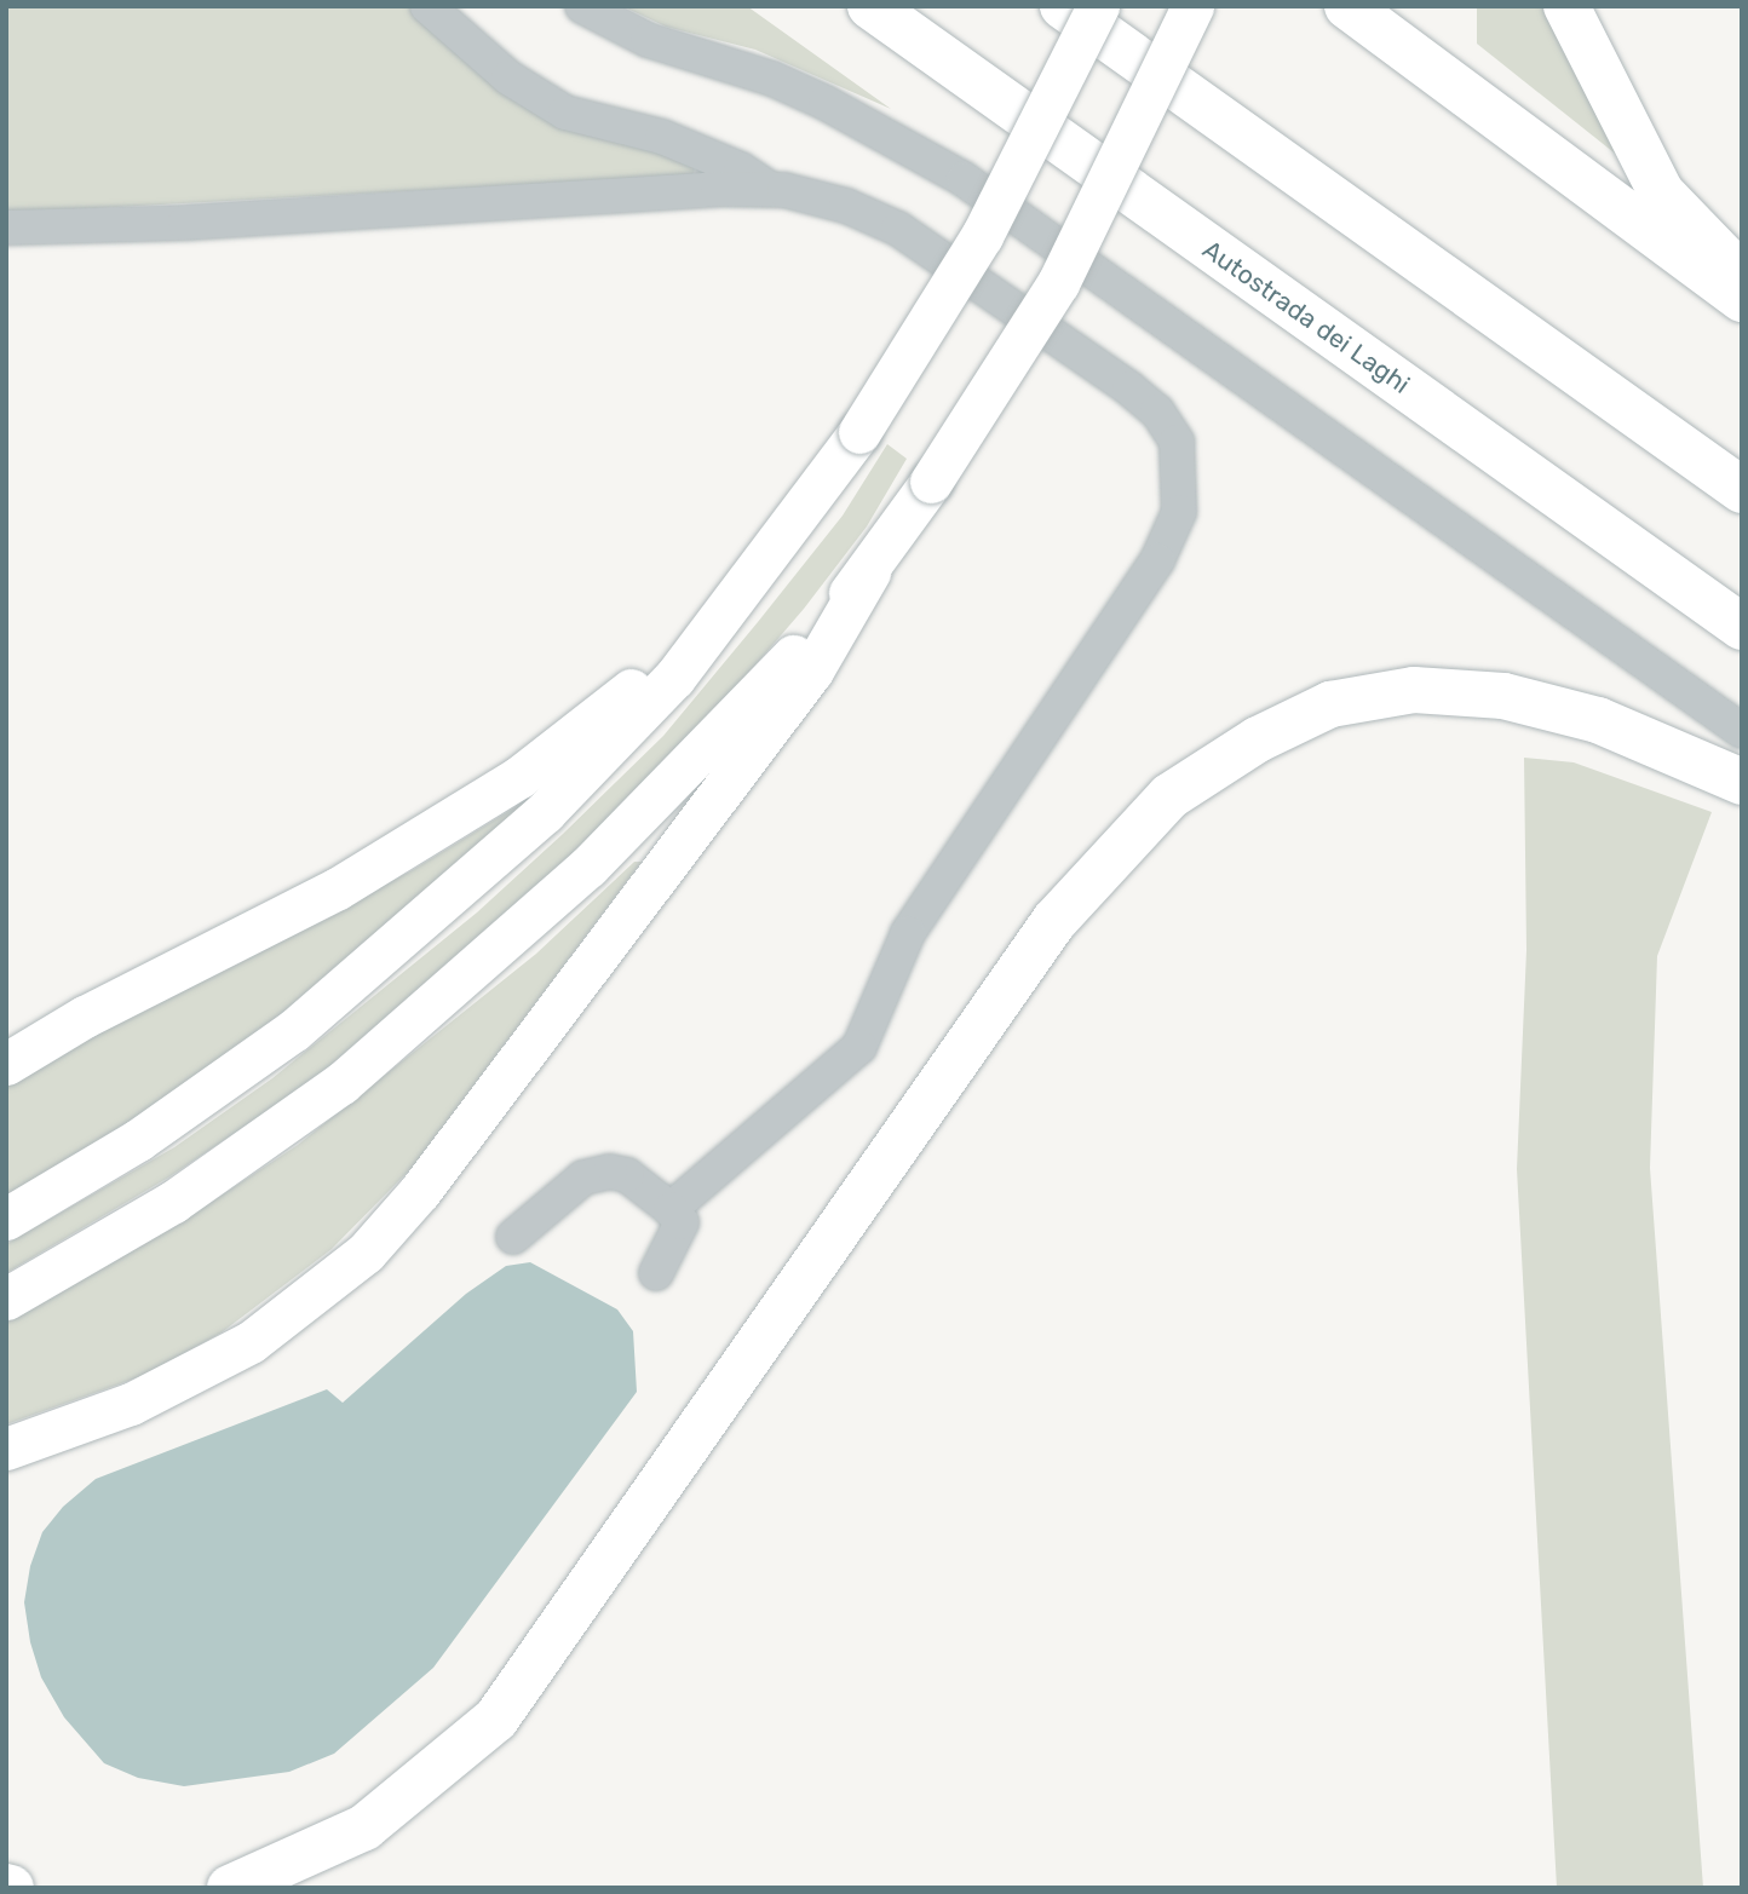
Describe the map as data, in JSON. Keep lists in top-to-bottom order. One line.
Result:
{"streets":{"highway":["Autostrada dei Laghi"]}}
